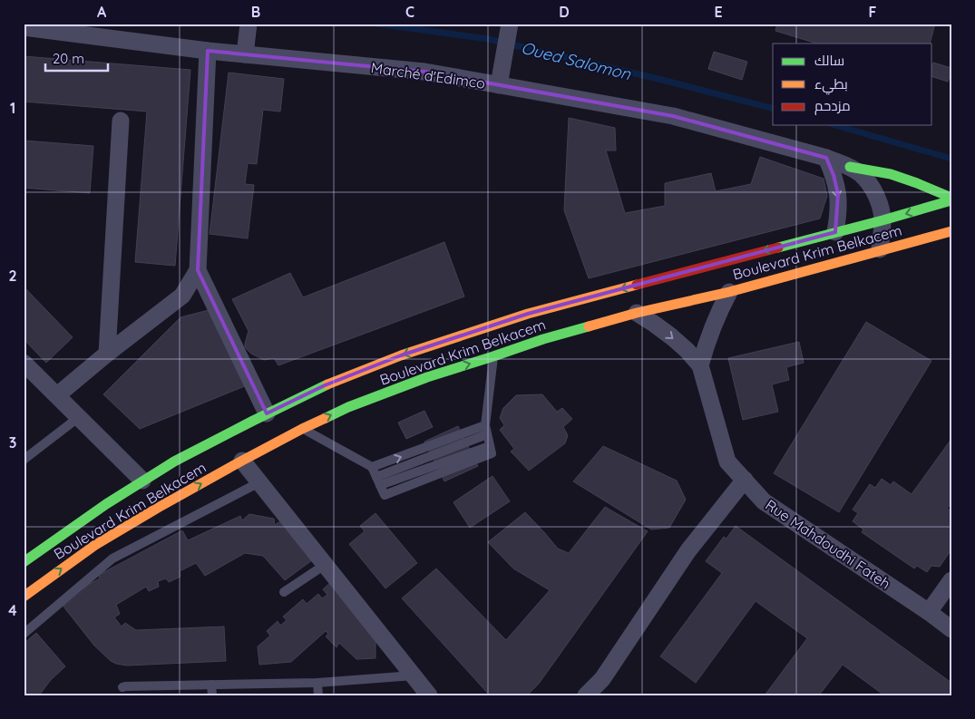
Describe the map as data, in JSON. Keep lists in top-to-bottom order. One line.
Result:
{"streets":{"main road":["Boulevard Krim Belkacem"],"street":["Marché d'Edimco","Rue Mahdoudhi Fateh"]},"crossings":[["Marché d'Edimco","Boulevard Krim Belkacem"],["Boulevard Krim Belkacem","Rue Mahdoudhi Fateh"]],"water":["Oued Salomon"],"legend":["سالك","بطيء","مزدحم"],"scale_bar":"20 m","grid":{"columns":["A","B","C","D","E","F"],"rows":["1","2","3","4"]}}
